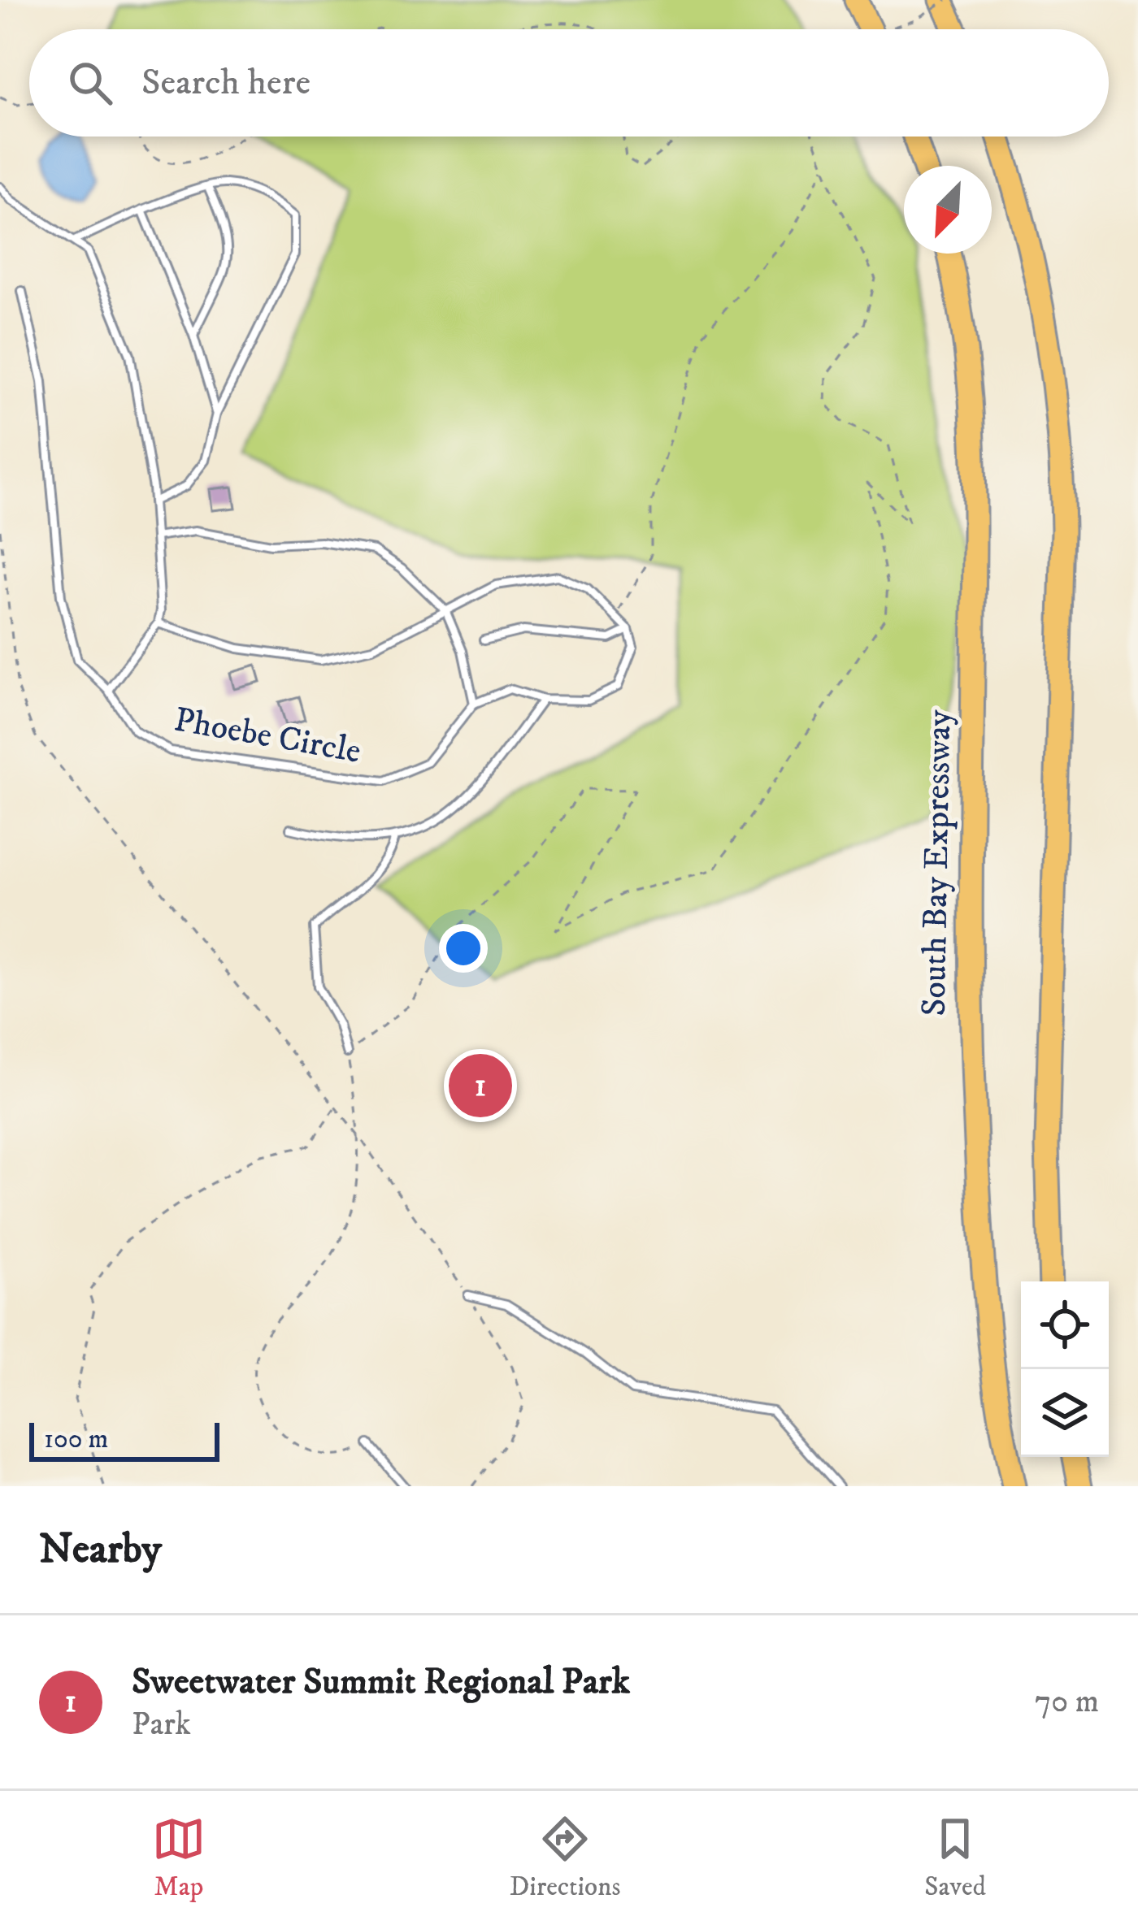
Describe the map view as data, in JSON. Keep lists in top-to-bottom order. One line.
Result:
{"streets":{"highway":["South Bay Expressway"],"lane":["Phoebe Circle"]},"scale_bar":"100 m","north":"bottom left","page":{"search":"Search here","pins":"1","scale":"100 m","heading":"Nearby","list":[{"mark":"1","name":"Sweetwater Summit Regional Park","note":"Park","value":"70 m"}],"nav":["Map","Directions","Saved"]}}
